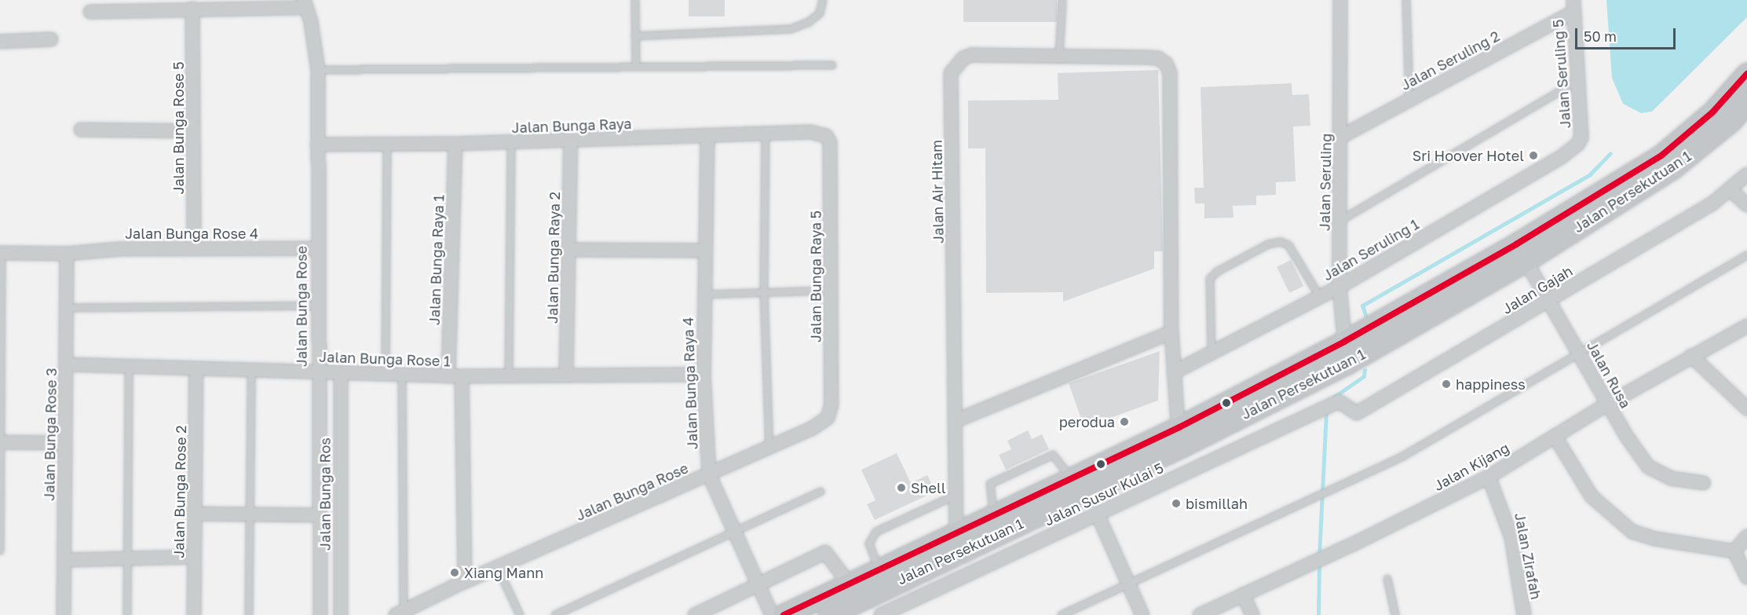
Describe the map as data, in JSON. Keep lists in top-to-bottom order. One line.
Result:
{"streets":{"highway":["Jalan Persekutuan 1"],"street":["Jalan Seruling 2","Jalan Seruling 5","Jalan Bunga Raya","Jalan Bunga Rose 5","Jalan Seruling","Jalan Air Hitam","Jalan Bunga Rose 4","Jalan Seruling 1","Jalan Bunga Raya 2","Jalan Bunga Raya 1","Jalan Bunga Raya 5","Jalan Gajah","Jalan Bunga Rose","Jalan Bunga Rose 1","Jalan Rusa","Jalan Bunga Raya 4","Jalan Bunga Rose 3","Jalan Kijang","Jalan Bunga Rose 2","Jalan Bunga Ros","Jalan Susur Kulai 5","Jalan Zirafah"]},"crossings":[["Jalan Seruling 2","Jalan Seruling 5"],["Jalan Seruling 2","Jalan Seruling"],["Jalan Seruling 5","Jalan Seruling 1"],["Jalan Bunga Raya","Jalan Bunga Raya 2"],["Jalan Bunga Raya","Jalan Bunga Raya 1"],["Jalan Bunga Raya","Jalan Bunga Raya 5"],["Jalan Bunga Raya","Jalan Bunga Rose"],["Jalan Bunga Raya","Jalan Bunga Raya 4"],["Jalan Bunga Rose 5","Jalan Bunga Rose 4"],["Jalan Seruling","Jalan Persekutuan 1"],["Jalan Seruling","Jalan Seruling 1"],["Jalan Air Hitam","Jalan Persekutuan 1"],["Jalan Air Hitam","Jalan Seruling 1"],["Jalan Persekutuan 1","Jalan Rusa"],["Jalan Bunga Rose 4","Jalan Bunga Rose"],["Jalan Bunga Rose 4","Jalan Bunga Rose 3"],["Jalan Bunga Raya 2","Jalan Bunga Rose 1"],["Jalan Bunga Raya 1","Jalan Bunga Rose 1"],["Jalan Bunga Raya 5","Jalan Bunga Rose"],["Jalan Gajah","Jalan Rusa"],["Jalan Gajah","Jalan Susur Kulai 5"],["Jalan Bunga Rose","Jalan Bunga Rose 1"],["Jalan Bunga Rose","Jalan Bunga Raya 4"],["Jalan Bunga Rose 1","Jalan Bunga Raya 4"],["Jalan Bunga Rose 1","Jalan Bunga Rose 3"],["Jalan Bunga Rose 1","Jalan Bunga Rose 2"],["Jalan Bunga Rose 1","Jalan Bunga Ros"],["Jalan Rusa","Jalan Kijang"],["Jalan Kijang","Jalan Zirafah"]],"places":["Sri Hoover Hotel","happiness","perodua","Shell","bismillah","Xiang Mann"],"scale_bar":"50 m"}
